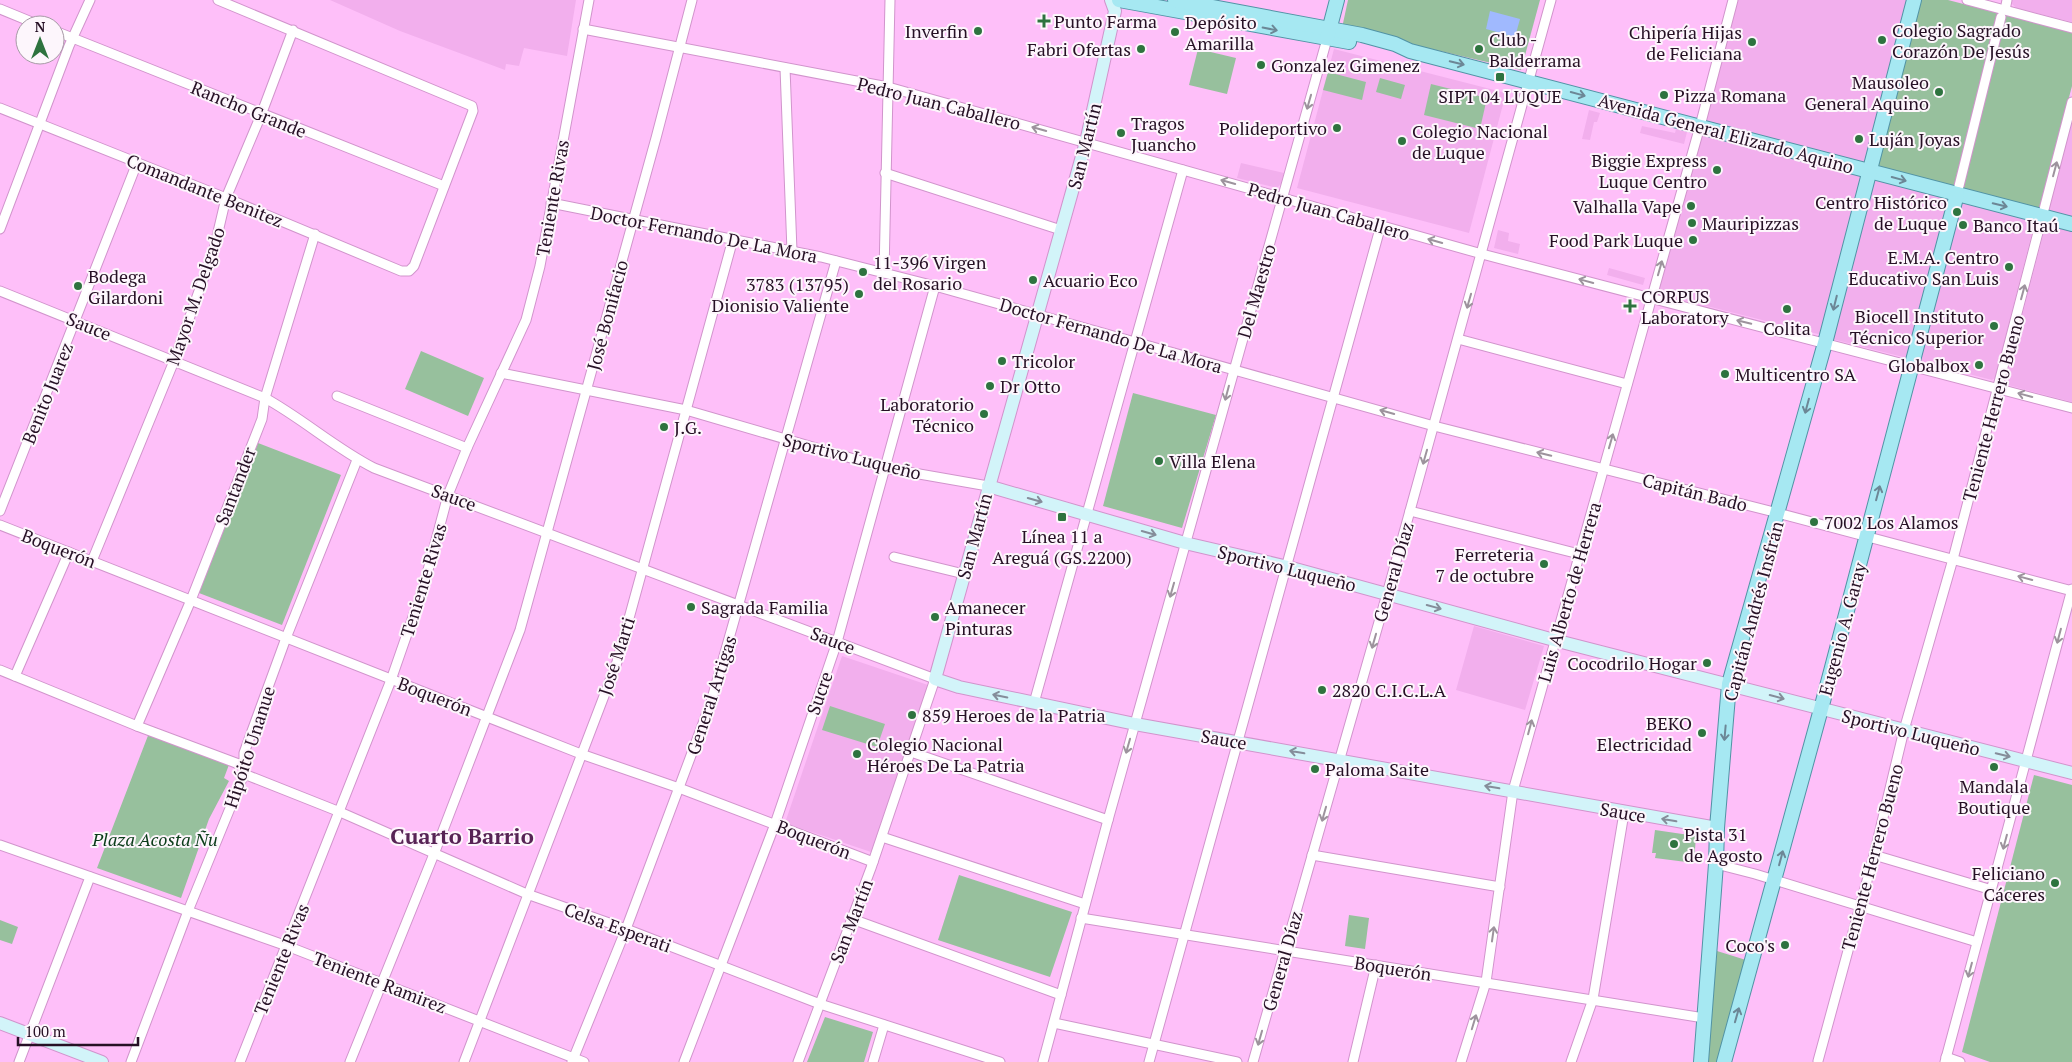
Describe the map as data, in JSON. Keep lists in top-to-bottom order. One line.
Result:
{"streets":{"main road":["Avenida General Elizardo Aquino","Capitán Andrés Insfrán","Eugenio A. Garay"],"street":["Pedro Juan Caballero","Rancho Grande","San Martín","Comandante Benitez","Teniente Rivas","Doctor Fernando De La Mora","Del Maestro","Mayor M. Delgado","José Bonifacio","Sauce","Benito Juarez","Teniente Herrero Bueno","Sportivo Luqueño","Santander","Capitán Bado","Boquerón","General Díaz","Luis Alberto de Herrera","José Marti","Sucre","General Artigas","Hipóito Unanue","Celsa Esperati","Teniente Ramirez"]},"crossings":[["Pedro Juan Caballero","San Martín"],["Pedro Juan Caballero","Teniente Rivas"],["Pedro Juan Caballero","Del Maestro"],["Pedro Juan Caballero","José Bonifacio"],["Pedro Juan Caballero","Teniente Herrero Bueno"],["Pedro Juan Caballero","General Díaz"],["Pedro Juan Caballero","Luis Alberto de Herrera"],["Pedro Juan Caballero","Capitán Andrés Insfrán"],["Pedro Juan Caballero","Eugenio A. Garay"],["Rancho Grande","Comandante Benitez"],["Rancho Grande","Mayor M. Delgado"],["Avenida General Elizardo Aquino","Del Maestro"],["Avenida General Elizardo Aquino","Teniente Herrero Bueno"],["Avenida General Elizardo Aquino","General Díaz"],["Avenida General Elizardo Aquino","Luis Alberto de Herrera"],["Avenida General Elizardo Aquino","Capitán Andrés Insfrán"],["Avenida General Elizardo Aquino","Eugenio A. Garay"],["San Martín","Doctor Fernando De La Mora"],["San Martín","Sauce"],["San Martín","Sportivo Luqueño"],["San Martín","Boquerón"],["San Martín","Celsa Esperati"],["Comandante Benitez","Mayor M. Delgado"],["Comandante Benitez","Benito Juarez"],["Comandante Benitez","Santander"],["Teniente Rivas","Doctor Fernando De La Mora"],["Teniente Rivas","Sauce"],["Teniente Rivas","Sportivo Luqueño"],["Teniente Rivas","Boquerón"],["Teniente Rivas","Celsa Esperati"],["Teniente Rivas","Teniente Ramirez"],["Doctor Fernando De La Mora","Del Maestro"],["Doctor Fernando De La Mora","José Bonifacio"],["Doctor Fernando De La Mora","Capitán Bado"],["Doctor Fernando De La Mora","General Díaz"],["Doctor Fernando De La Mora","José Marti"],["Doctor Fernando De La Mora","Sucre"],["Doctor Fernando De La Mora","General Artigas"],["Del Maestro","Sauce"],["Del Maestro","Sportivo Luqueño"],["Del Maestro","Boquerón"],["Mayor M. Delgado","Sauce"],["Mayor M. Delgado","Boquerón"],["José Bonifacio","Sauce"],["José Bonifacio","Sportivo Luqueño"],["José Bonifacio","Boquerón"],["José Bonifacio","Celsa Esperati"],["José Bonifacio","Teniente Ramirez"],["Sauce","Benito Juarez"],["Sauce","Santander"],["Sauce","General Díaz"],["Sauce","Luis Alberto de Herrera"],["Sauce","Capitán Andrés Insfrán"],["Sauce","José Marti"],["Sauce","Sucre"],["Sauce","General Artigas"],["Sauce","Hipóito Unanue"],["Teniente Herrero Bueno","Sportivo Luqueño"],["Teniente Herrero Bueno","Capitán Bado"],["Sportivo Luqueño","General Díaz"],["Sportivo Luqueño","Luis Alberto de Herrera"],["Sportivo Luqueño","Capitán Andrés Insfrán"],["Sportivo Luqueño","Eugenio A. Garay"],["Sportivo Luqueño","José Marti"],["Sportivo Luqueño","Sucre"],["Sportivo Luqueño","General Artigas"],["Santander","Boquerón"],["Santander","Celsa Esperati"],["Capitán Bado","General Díaz"],["Capitán Bado","Luis Alberto de Herrera"],["Capitán Bado","Capitán Andrés Insfrán"],["Capitán Bado","Eugenio A. Garay"],["Boquerón","General Díaz"],["Boquerón","Luis Alberto de Herrera"],["Boquerón","Capitán Andrés Insfrán"],["Boquerón","José Marti"],["Boquerón","Sucre"],["Boquerón","General Artigas"],["Boquerón","Hipóito Unanue"],["José Marti","Celsa Esperati"],["José Marti","Teniente Ramirez"],["Sucre","Celsa Esperati"],["General Artigas","Celsa Esperati"],["General Artigas","Teniente Ramirez"],["Hipóito Unanue","Celsa Esperati"],["Hipóito Unanue","Teniente Ramirez"]],"one_way":["Pedro Juan Caballero","Avenida General Elizardo Aquino","Del Maestro","Sportivo Luqueño","Capitán Bado","General Díaz","Luis Alberto de Herrera","Capitán Andrés Insfrán","Eugenio A. Garay"],"districts":["Cuarto Barrio"],"parks":["Plaza Acosta Ñu"],"places":{"health":["Punto Farma","CORPUS Laboratory"],"other":["Inverfin","Depósito Amarilla","Colegio Sagrado Corazón De Jesús","Chipería Hijas de Feliciana","Fabri Ofertas","Club - Balderrama","Gonzalez Gimenez","Mausoleo General Aquino","Pizza Romana","Polideportivo","Tragos Juancho","Luján Joyas","Colegio Nacional de Luque","Biggie Express Luque Centro","Valhalla Vape","Centro Histórico de Luque","Mauripizzas","Banco Itaú","Food Park Luque","E.M.A. Centro Educativo San Luis","11-396 Virgen del Rosario","Acuario Eco","Bodega Gilardoni","3783 (13795) Dionisio Valiente","Colita","Biocell Instituto Técnico Superior","Tricolor","Globalbox","Multicentro SA","Dr Otto","Laboratorio Técnico","J.G.","Villa Elena","7002 Los Alamos","Ferreteria 7 de octubre","Sagrada Familia","Amanecer Pinturas","Cocodrilo Hogar","2820 C.I.C.L.A","859 Heroes de la Patria","BEKO Electricidad","Colegio Nacional Héroes De La Patria","Mandala Boutique","Paloma Saite","Pista 31 de Agosto","Feliciano Cáceres","Coco's"],"transit":["SIPT 04 LUQUE","Línea 11 a Areguá (GS.2200)"]},"scale_bar":"100 m","north":"top"}
